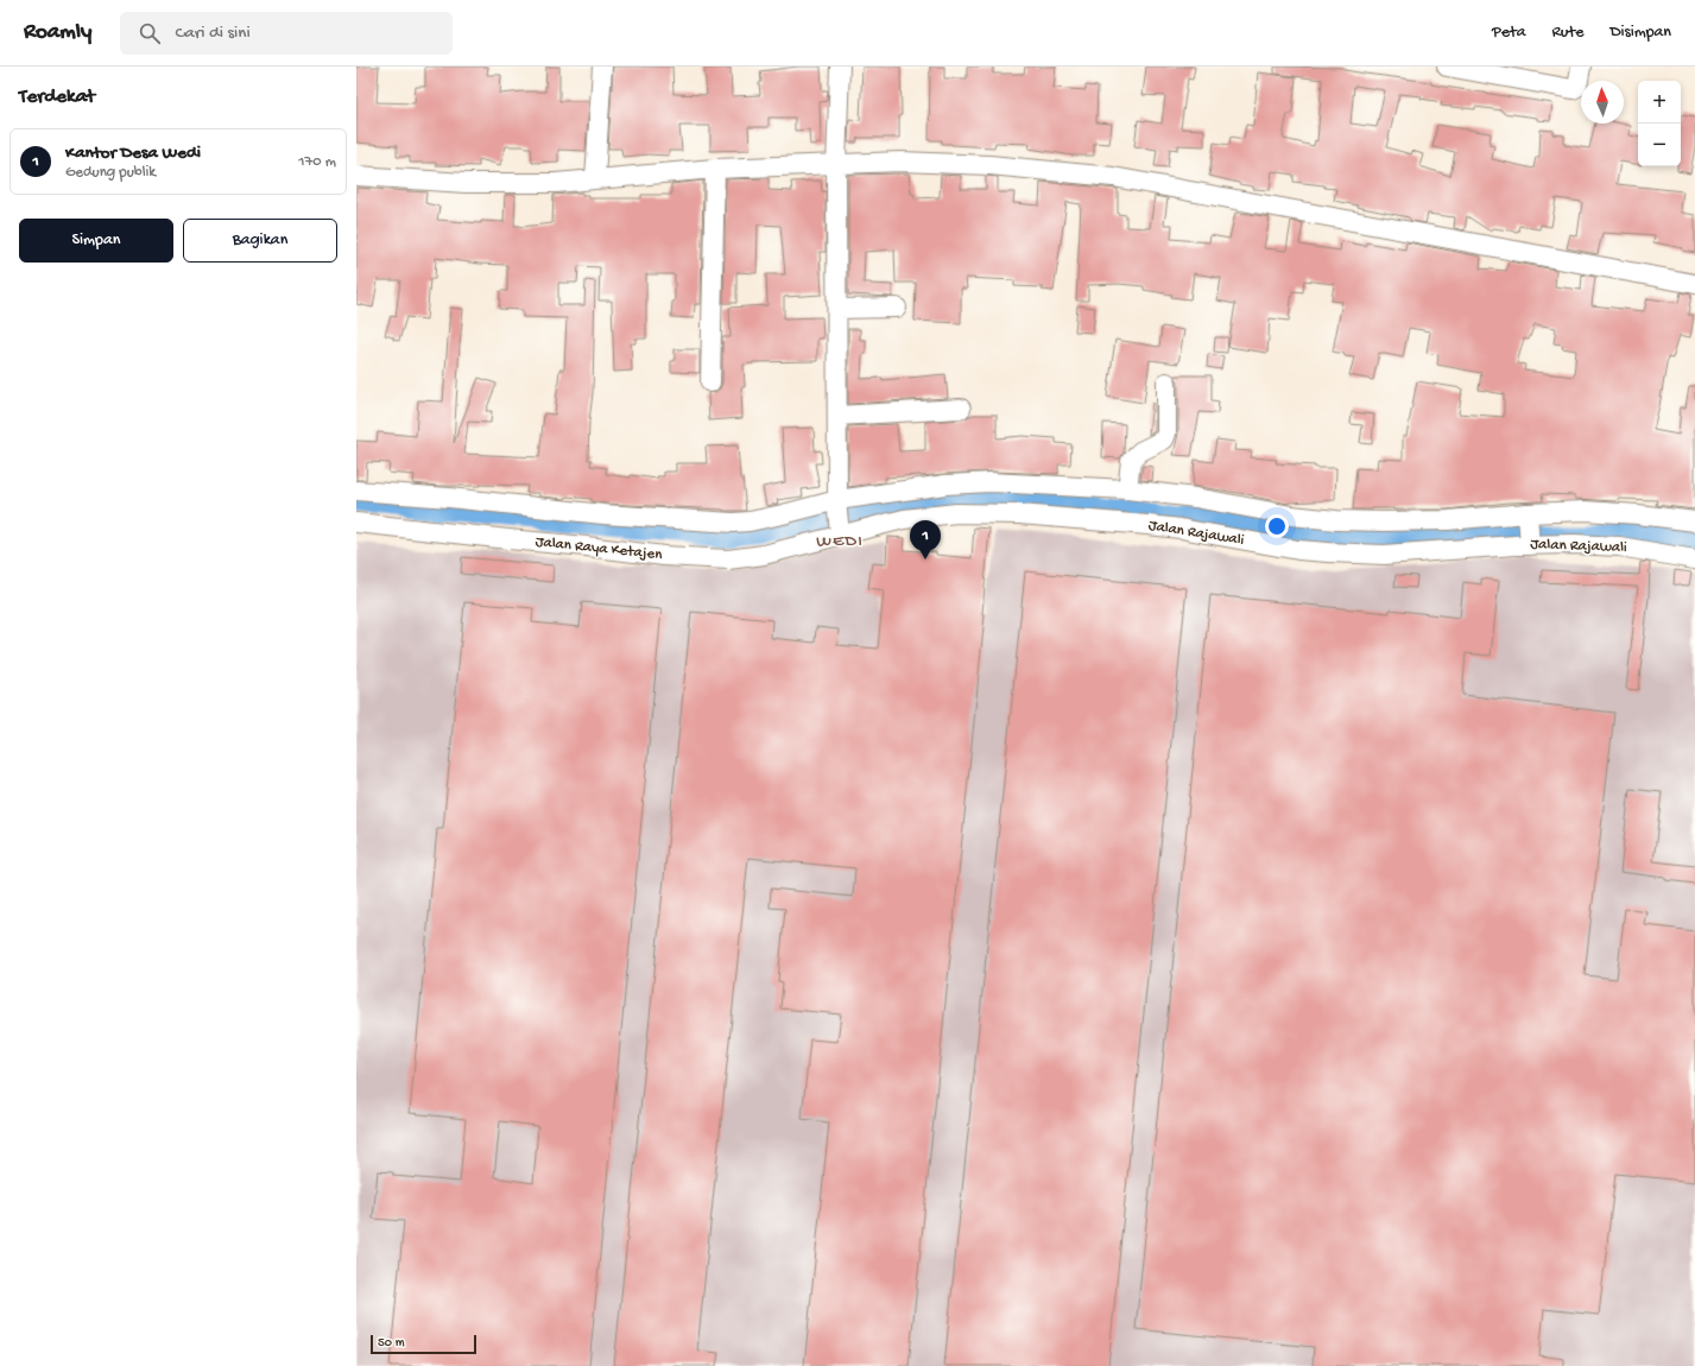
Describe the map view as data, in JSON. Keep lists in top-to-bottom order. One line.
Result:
{"streets":{"street":["Jalan Rajawali","Jalan Raya Ketajen"]},"crossings":[["Jalan Rajawali","Jalan Raya Ketajen"]],"districts":["WEDI"],"scale_bar":"50 m","north":"top","page":{"header":"Roamly","search":"Cari di sini","nav":["Peta","Rute","Disimpan"],"heading":"Terdekat","map_buttons":["+","−"],"list":[{"mark":"1","name":"Kantor Desa Wedi","note":"Gedung publik","value":"170 m"}],"buttons":["Simpan","Bagikan"],"pins":"1","scale":"50 m"}}
